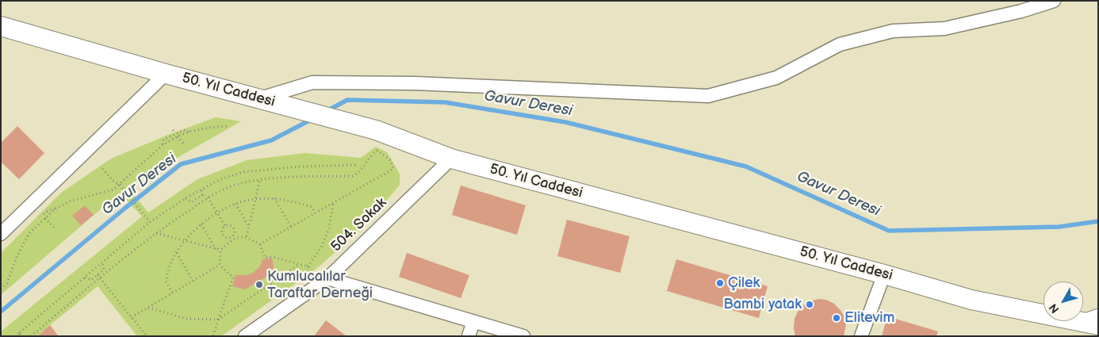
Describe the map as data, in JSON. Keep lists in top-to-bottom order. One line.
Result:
{"streets":{"main road":["50. Yıl Caddesi"],"street":["504. Sokak"]},"crossings":[["50. Yıl Caddesi","504. Sokak"]],"water":["Gavur Deresi"],"places":["Çilek","Kumlucalılar Taraftar Derneği","Bambi yatak","Elitevim"],"north":"bottom left"}
